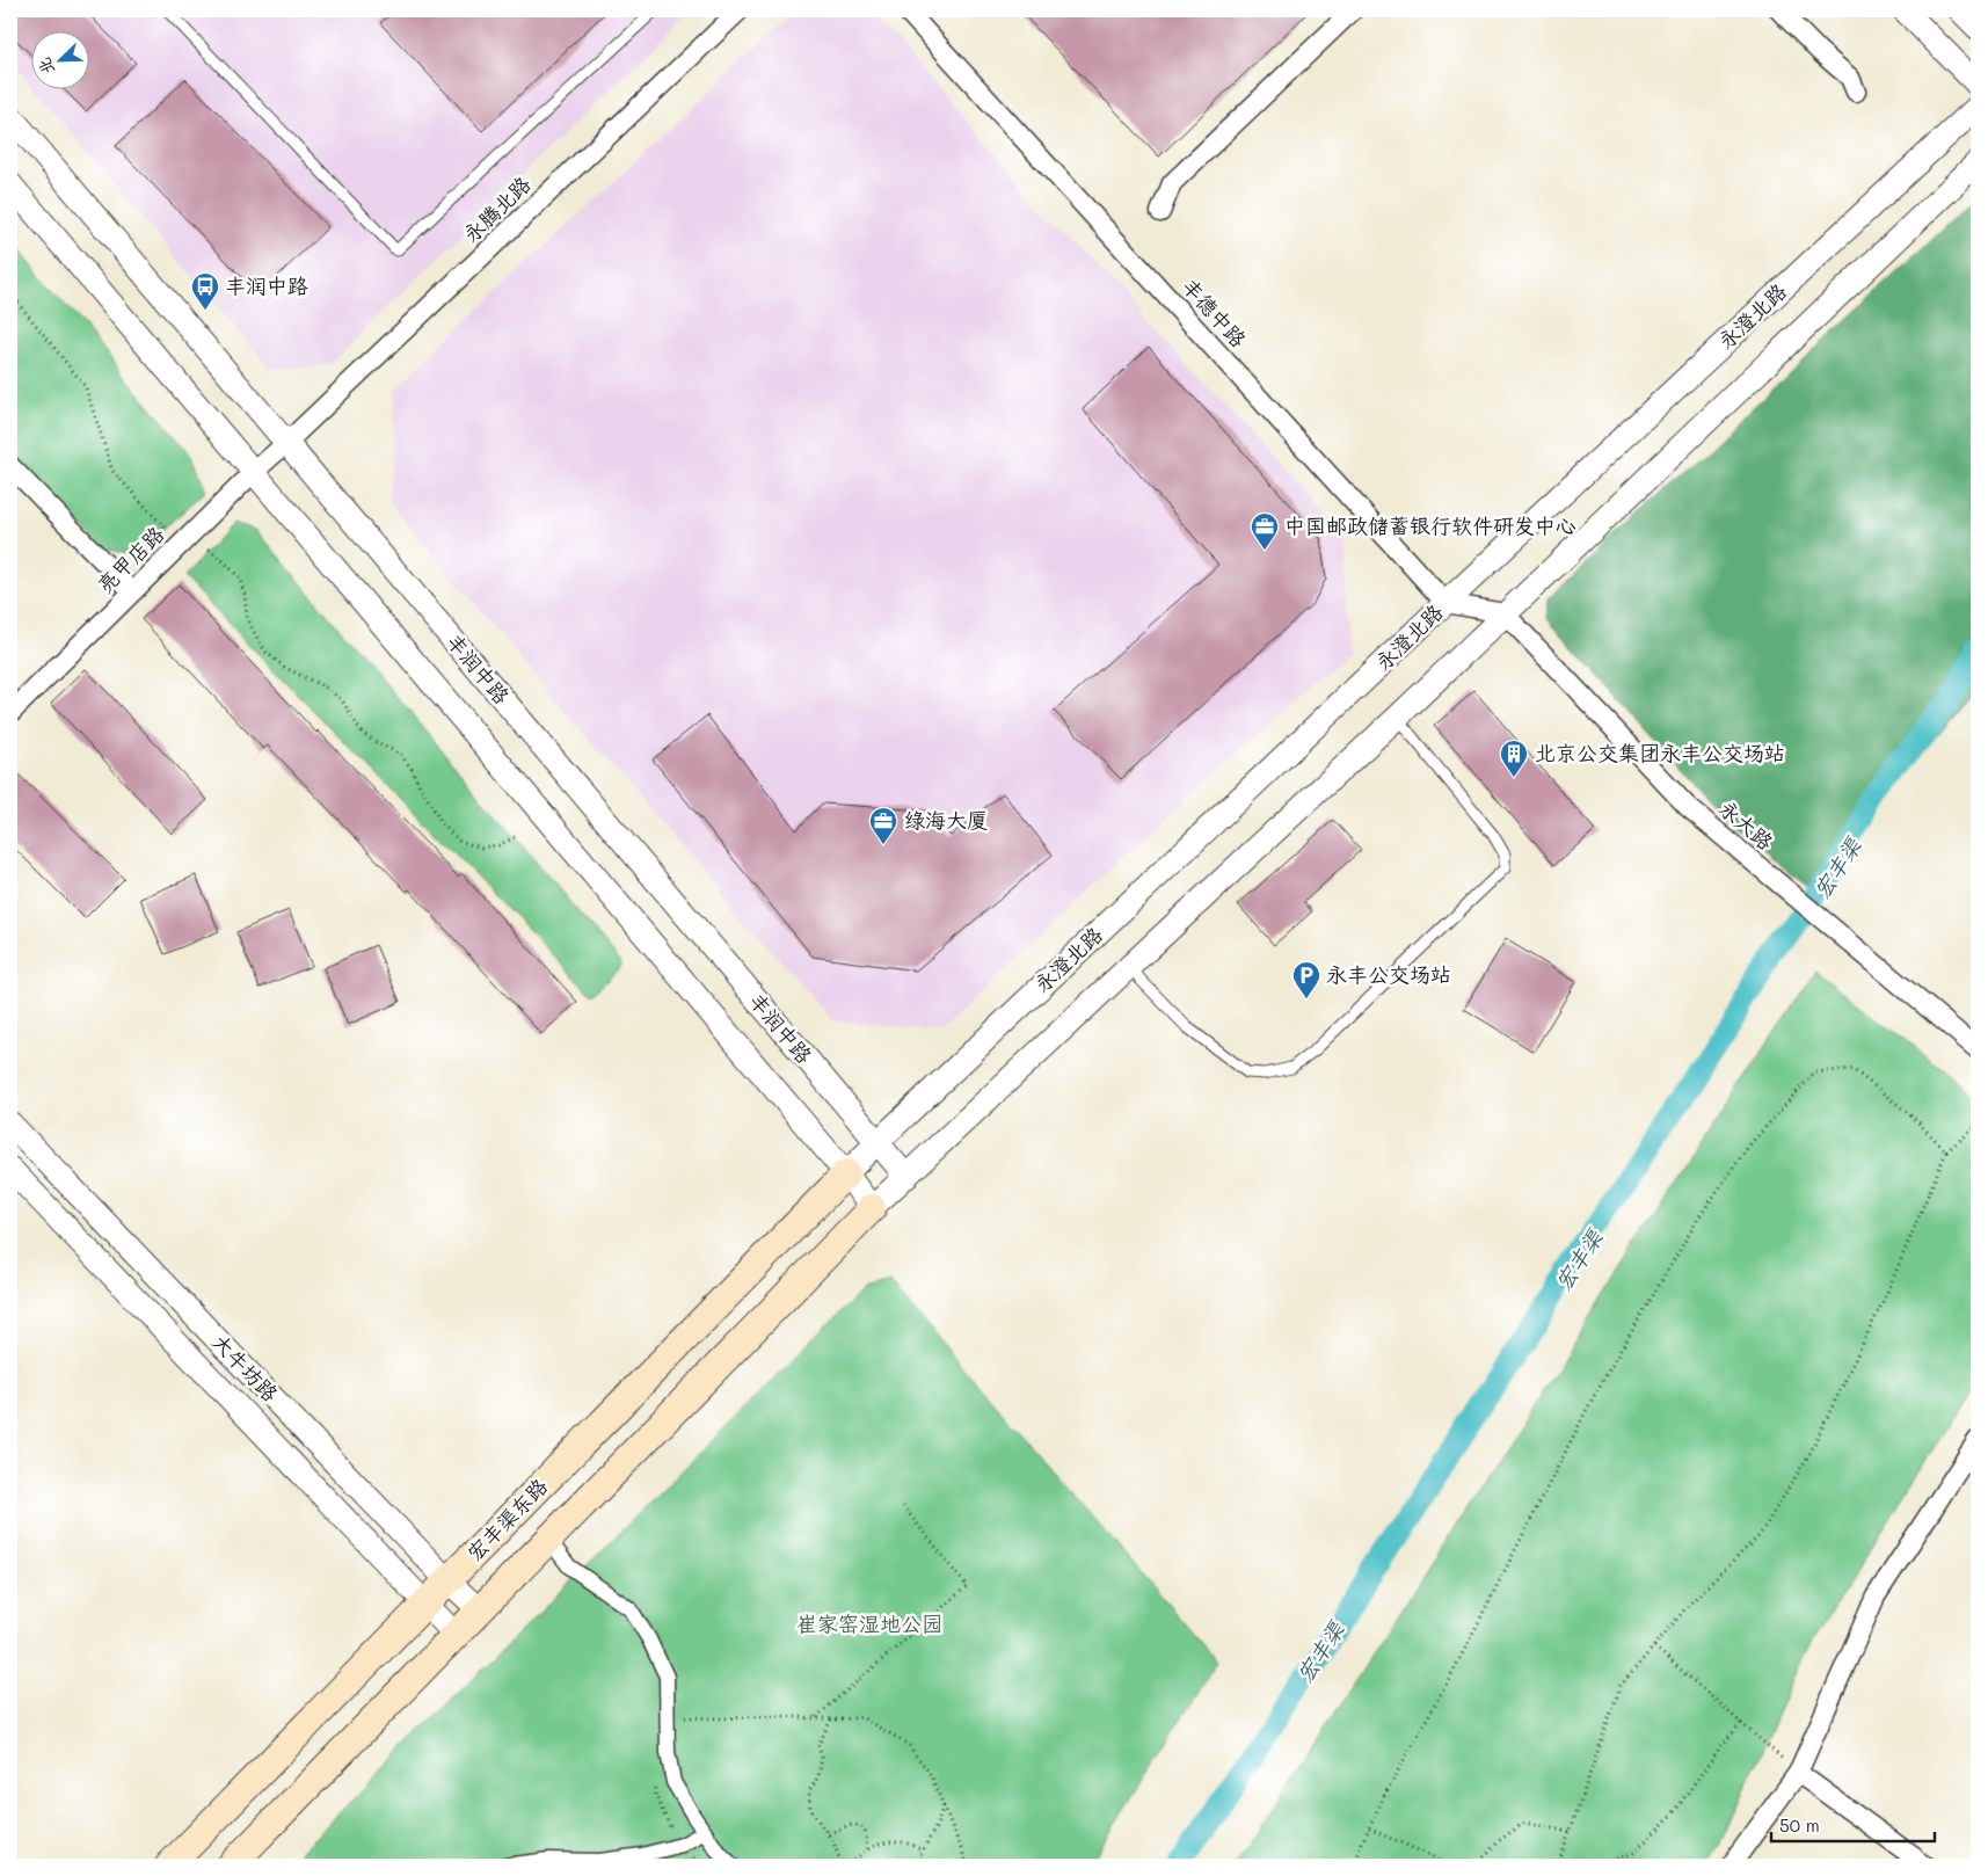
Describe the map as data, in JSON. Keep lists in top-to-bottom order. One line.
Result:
{"streets":{"main road":["宏丰渠东路"],"street":["永腾北路","丰德中路","永澄北路","亮甲店路","丰润中路","永大路","大牛坊路"]},"crossings":[["永腾北路","亮甲店路"],["永腾北路","丰润中路"],["丰德中路","永澄北路"],["永澄北路","丰润中路"],["永澄北路","宏丰渠东路"],["亮甲店路","丰润中路"],["大牛坊路","宏丰渠东路"]],"water":["宏丰渠"],"parks":["崔家窑湿地公园"],"places":{"bus stop":["丰润中路"],"office":["中国邮政储蓄银行软件研发中心","绿海大厦"],"building":["北京公交集团永丰公交场站"],"parking":["永丰公交场站"]},"scale_bar":"50 m","north":"bottom left"}
